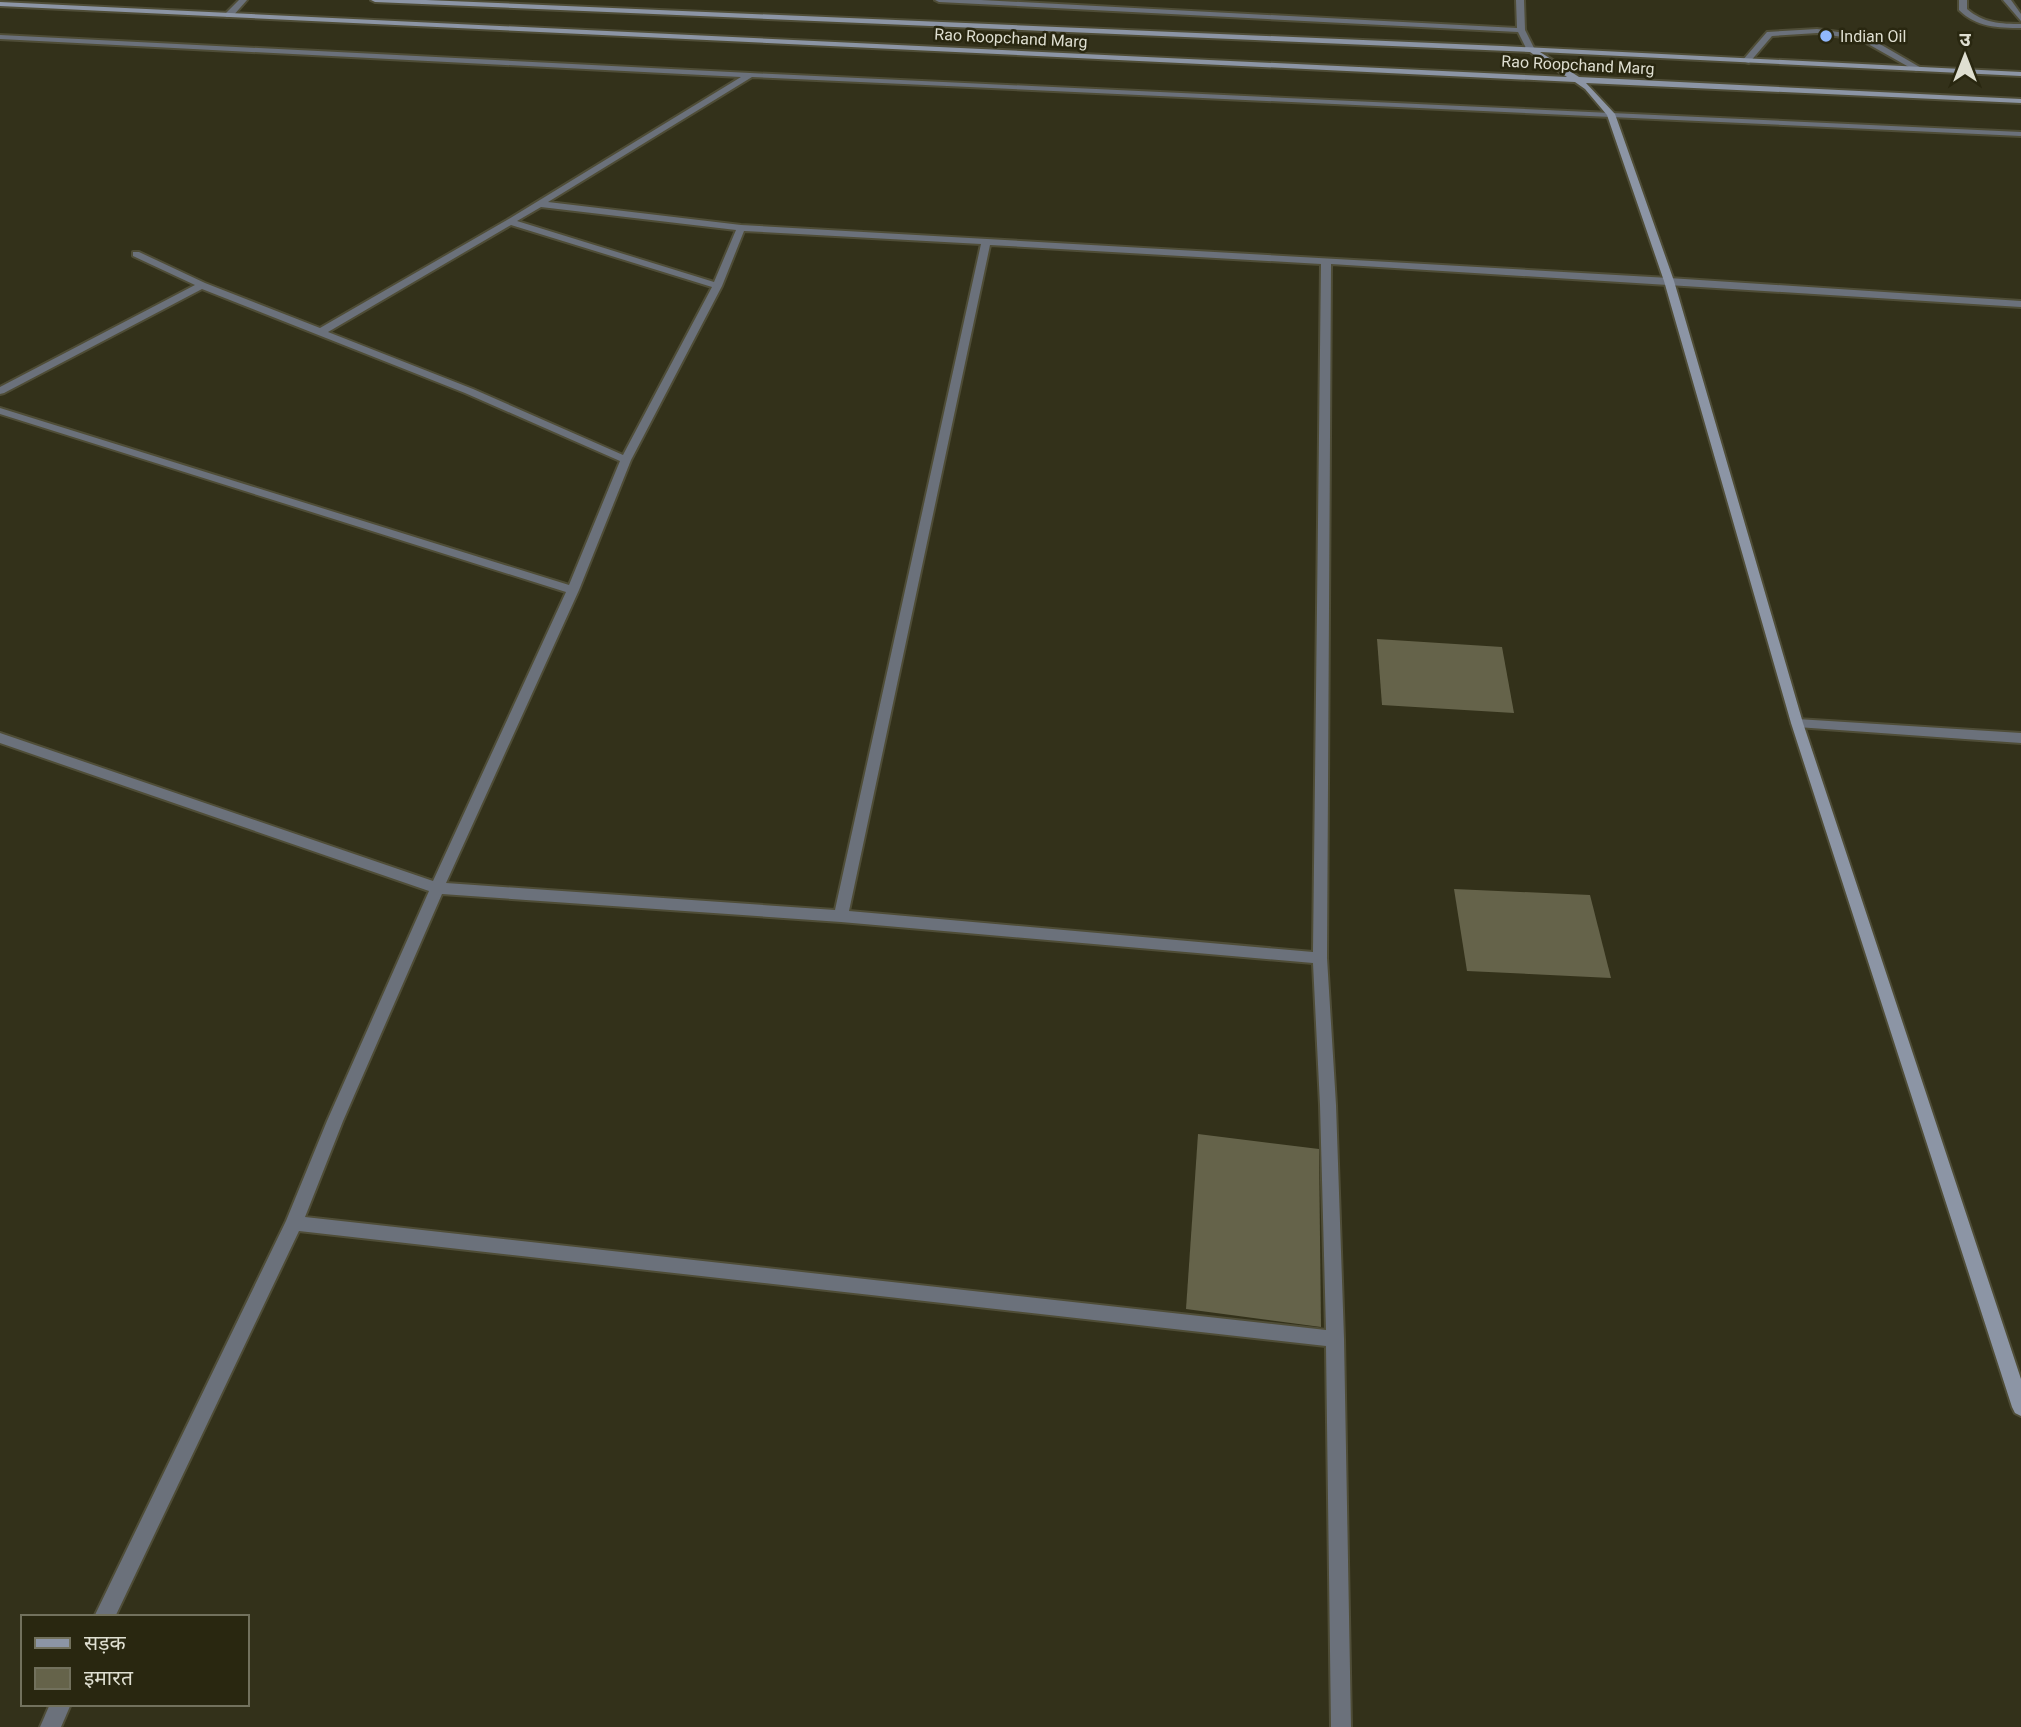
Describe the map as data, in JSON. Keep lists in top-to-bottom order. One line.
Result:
{"streets":{"main road":["Rao Roopchand Marg"]},"places":["Indian Oil"],"legend":["सड़क","इमारत"],"north":"top"}
